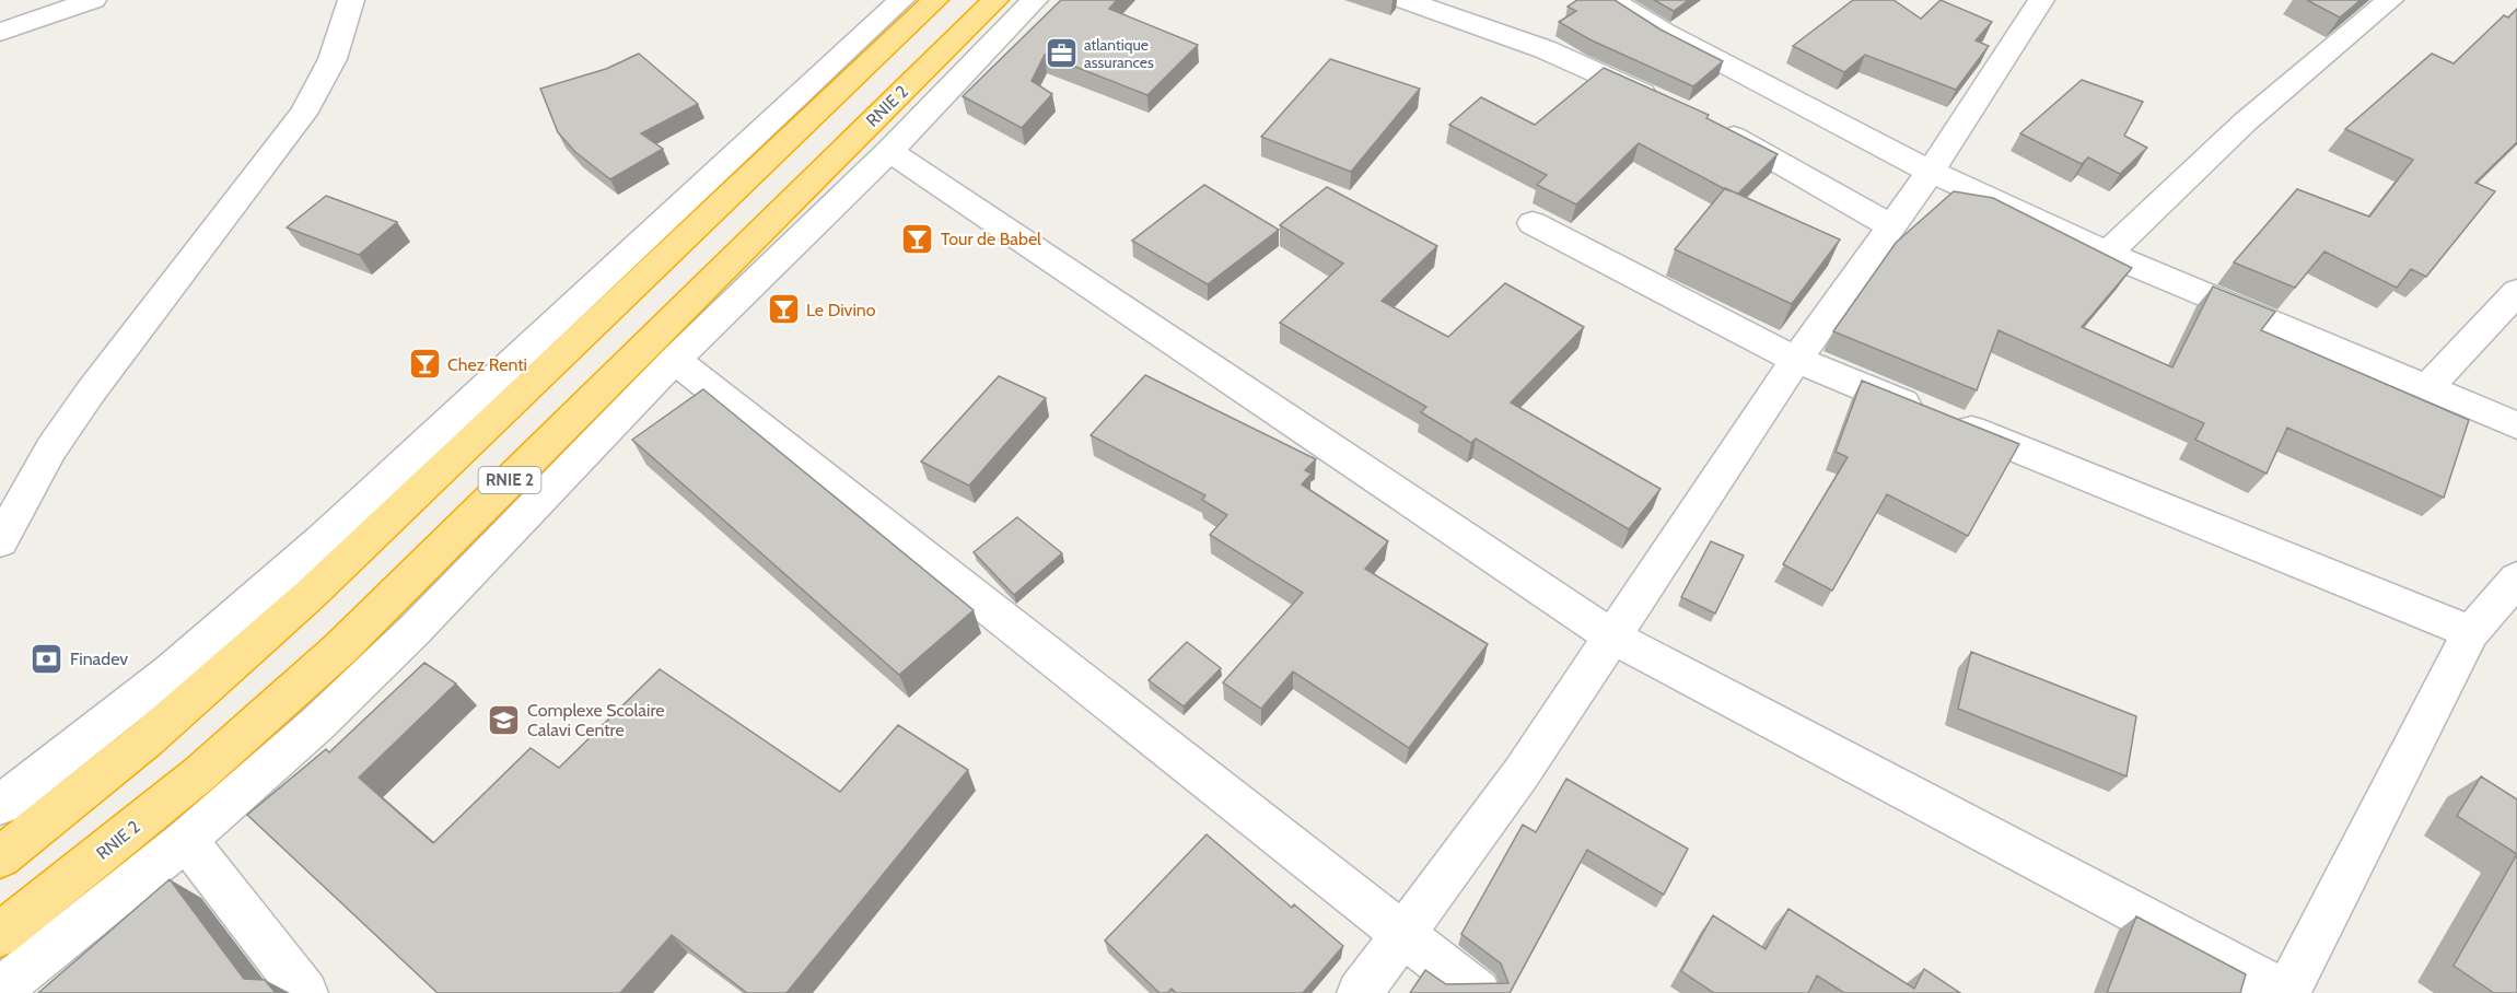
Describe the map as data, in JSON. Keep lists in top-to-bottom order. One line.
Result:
{"streets":{"highway":["RNIE 2"]},"places":{"office":["atlantique assurances"],"bar":["Tour de Babel","Le Divino","Chez Renti"],"bank":["Finadev"],"school or university":["Complexe Scolaire Calavi Centre"]}}
